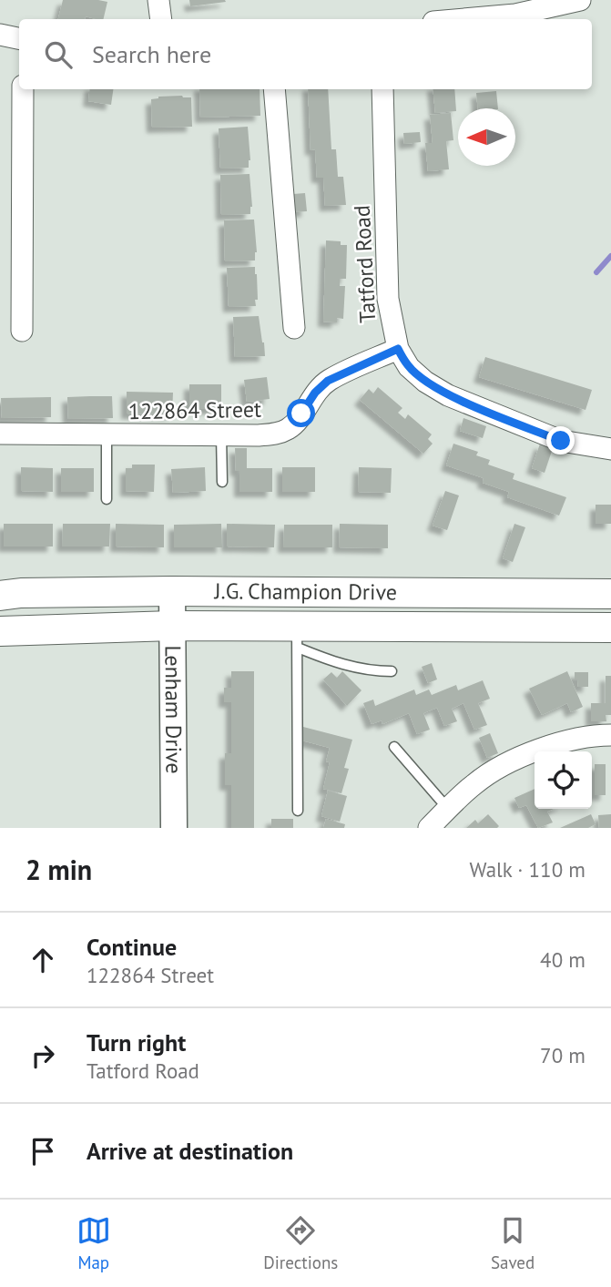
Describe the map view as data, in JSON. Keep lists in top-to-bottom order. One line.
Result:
{"streets":{"main road":["J.G. Champion Drive"],"street":["Tatford Road","122864 Street","Lenham Drive"]},"crossings":[["Tatford Road","122864 Street"],["J.G. Champion Drive","Lenham Drive"]],"north":"left","page":{"search":"Search here","heading":["2 min","Walk · 110 m"],"list":[["Continue","122864 Street","40 m"],["Turn right","Tatford Road","70 m"],"Arrive at destination"],"nav":["Map","Directions","Saved"]}}
